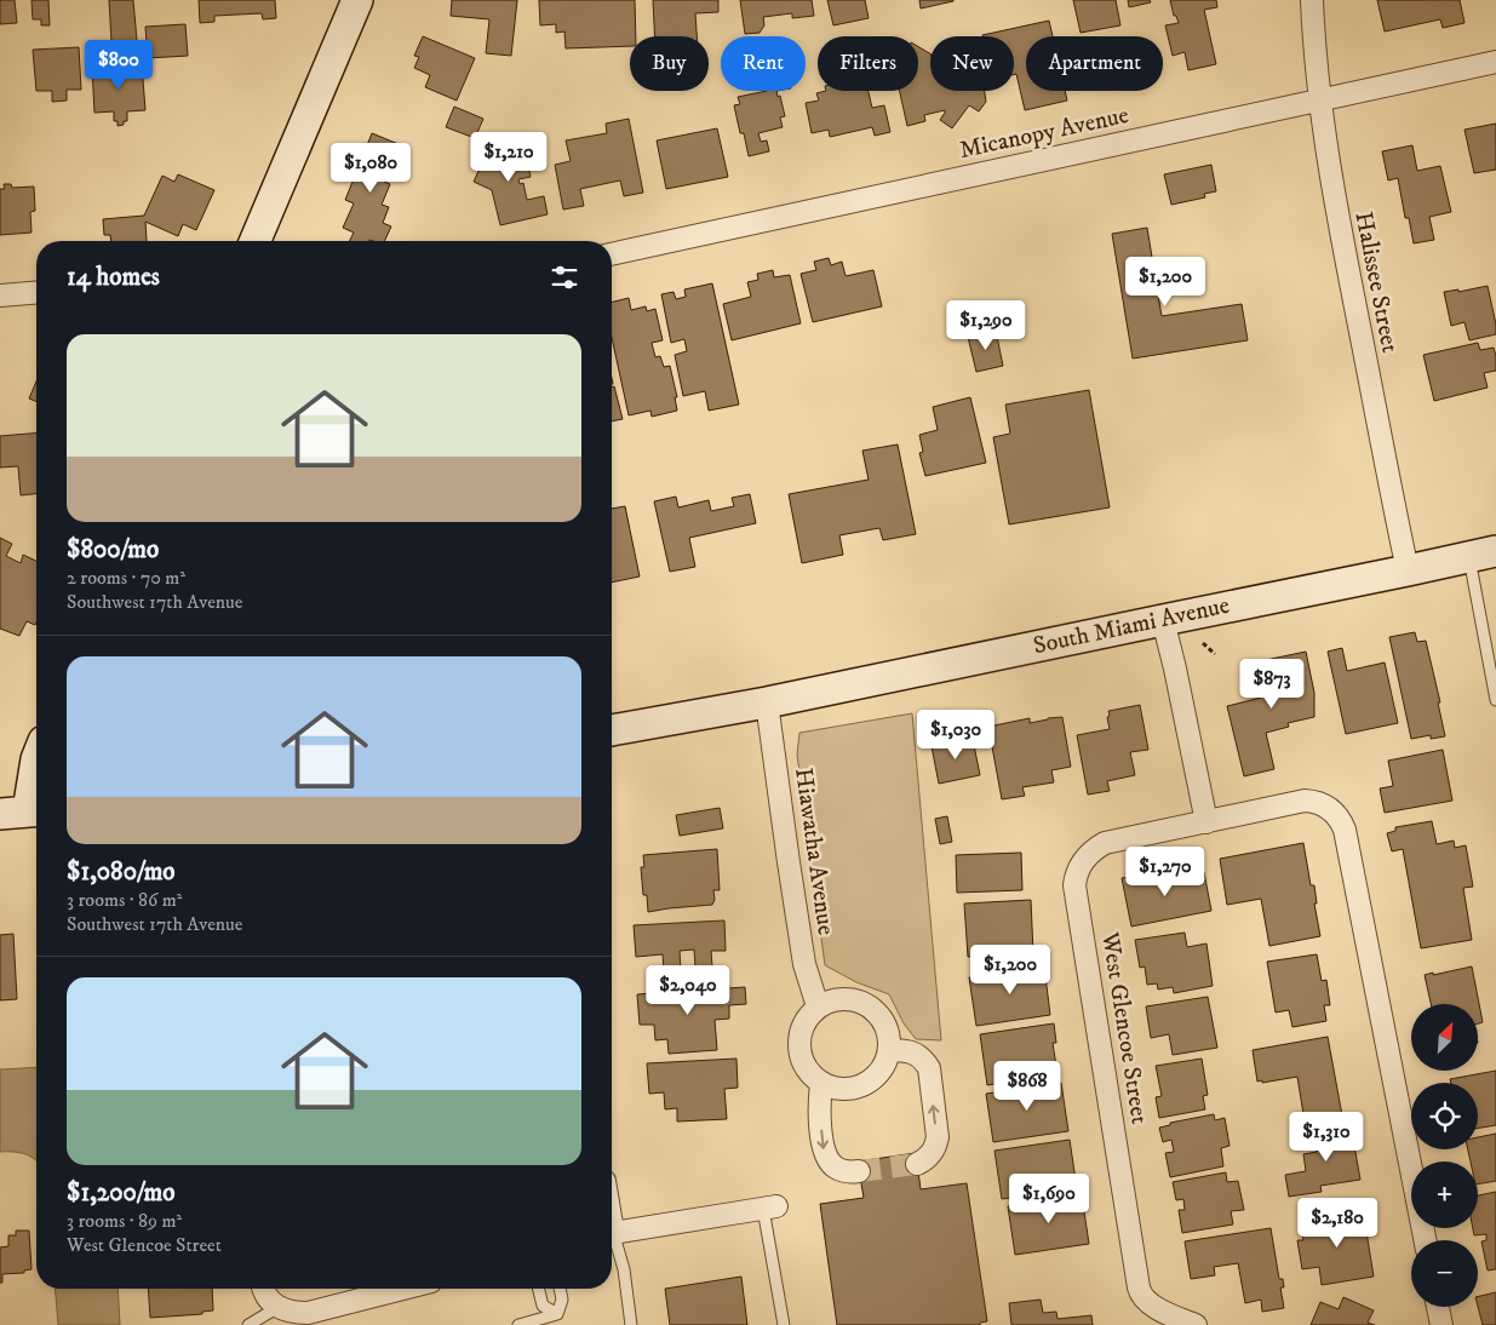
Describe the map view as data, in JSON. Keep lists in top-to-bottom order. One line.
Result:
{"streets":{"main road":["South Miami Avenue"],"street":["Micanopy Avenue","Halissee Street","Hiawatha Avenue","West Glencoe Street"]},"crossings":[["Micanopy Avenue","Halissee Street"],["Halissee Street","South Miami Avenue"],["South Miami Avenue","Hiawatha Avenue"]],"north":"top right","page":{"chip":["Buy","Rent","Filters","New","Apartment"],"price":["$800","$1,210","$1,080","$1,200","$1,290","$873","$1,030","$1,270","$1,200","$2,040","$868","$1,310","$1,690","$2,180"],"heading":"14 homes","list":[{"name":"$800/mo","note":"2 rooms · 70 m² · Southwest 17th Avenue"},{"name":"$1,080/mo","note":"3 rooms · 86 m² · Southwest 17th Avenue"},{"name":"$1,200/mo","note":"3 rooms · 89 m² · West Glencoe Street"}],"map_buttons":["+","−"]}}
